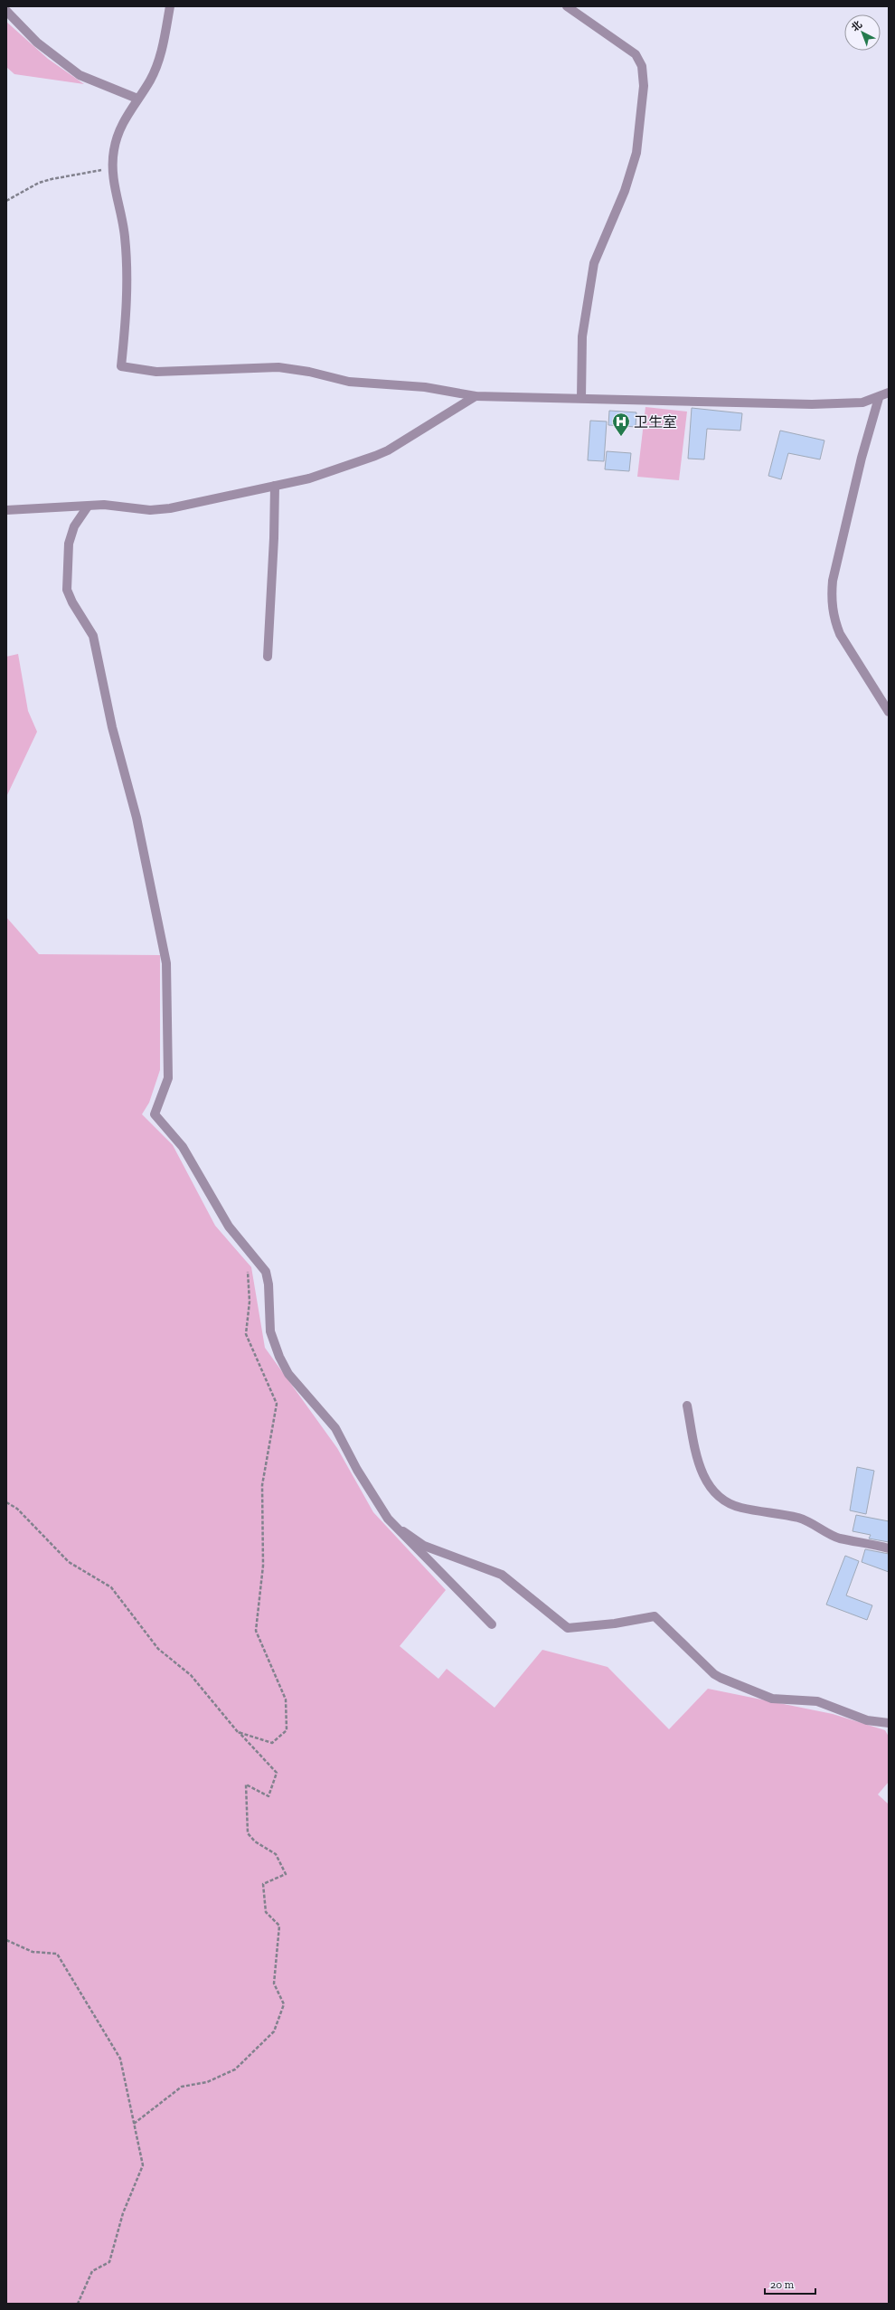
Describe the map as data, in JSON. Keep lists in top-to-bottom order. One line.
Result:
{"places":{"hospital":["卫生室"]},"scale_bar":"20 m","north":"top left"}
